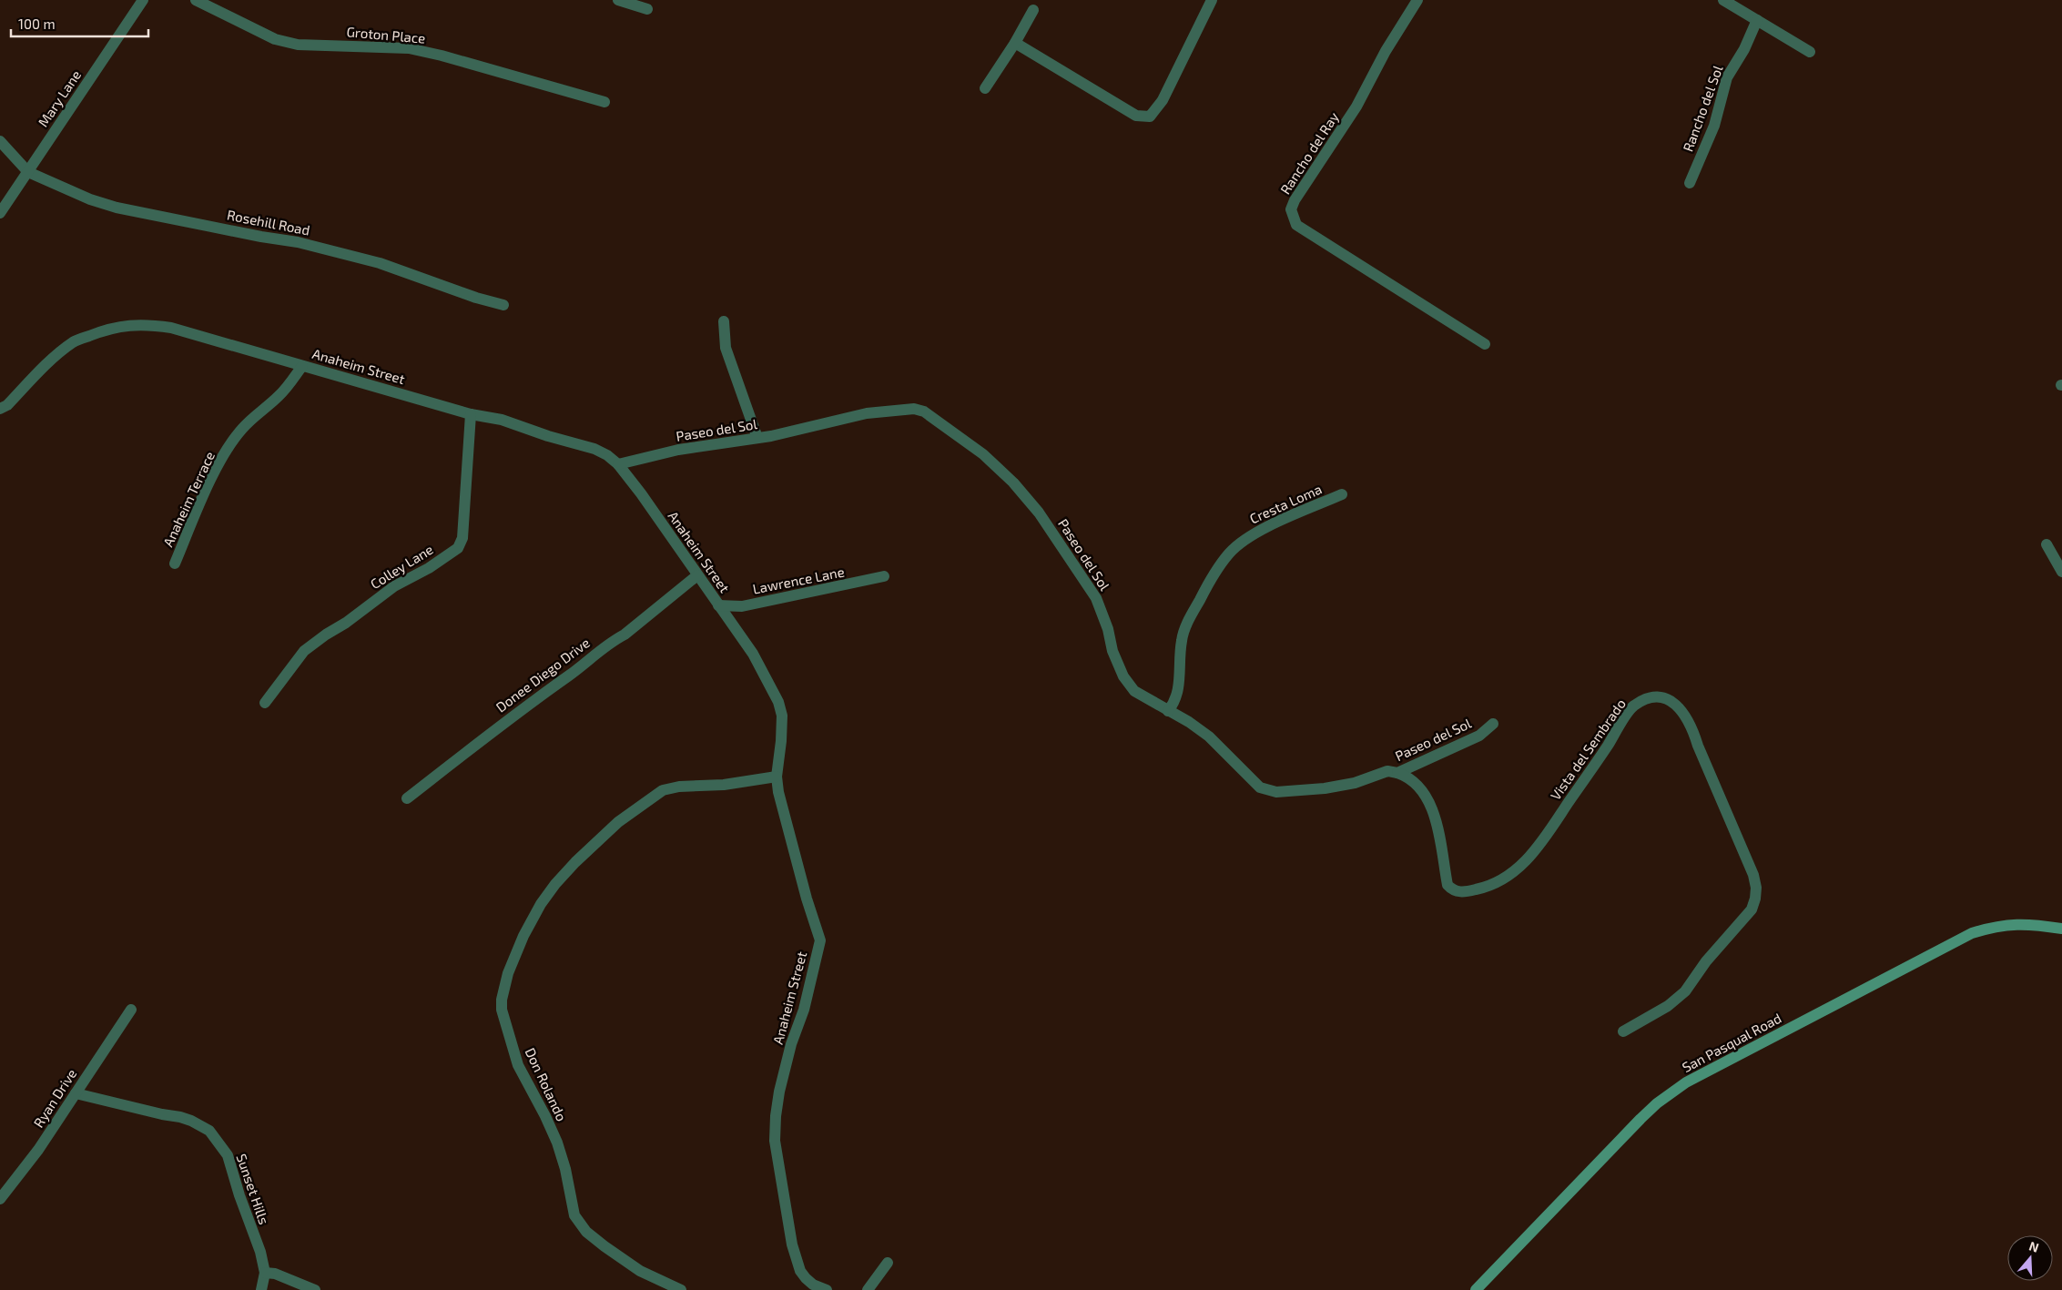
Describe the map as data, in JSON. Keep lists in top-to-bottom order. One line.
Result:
{"streets":{"main road":["San Pasqual Road"],"street":["Groton Place","Mary Lane","Rancho del Sol","Rancho del Ray","Rosehill Road","Anaheim Street","Paseo del Sol","Anaheim Terrace","Cresta Loma","Colley Lane","Lawrence Lane","Donee Diego Drive","Vista del Sembrado","Don Rolando","Ryan Drive","Sunset Hills"]},"crossings":[["Mary Lane","Rosehill Road"],["Anaheim Street","Paseo del Sol"],["Anaheim Street","Anaheim Terrace"],["Anaheim Street","Colley Lane"],["Anaheim Street","Lawrence Lane"],["Anaheim Street","Donee Diego Drive"],["Anaheim Street","Don Rolando"],["Paseo del Sol","Cresta Loma"],["Paseo del Sol","Vista del Sembrado"],["Ryan Drive","Sunset Hills"]],"scale_bar":"100 m","north":"top"}
